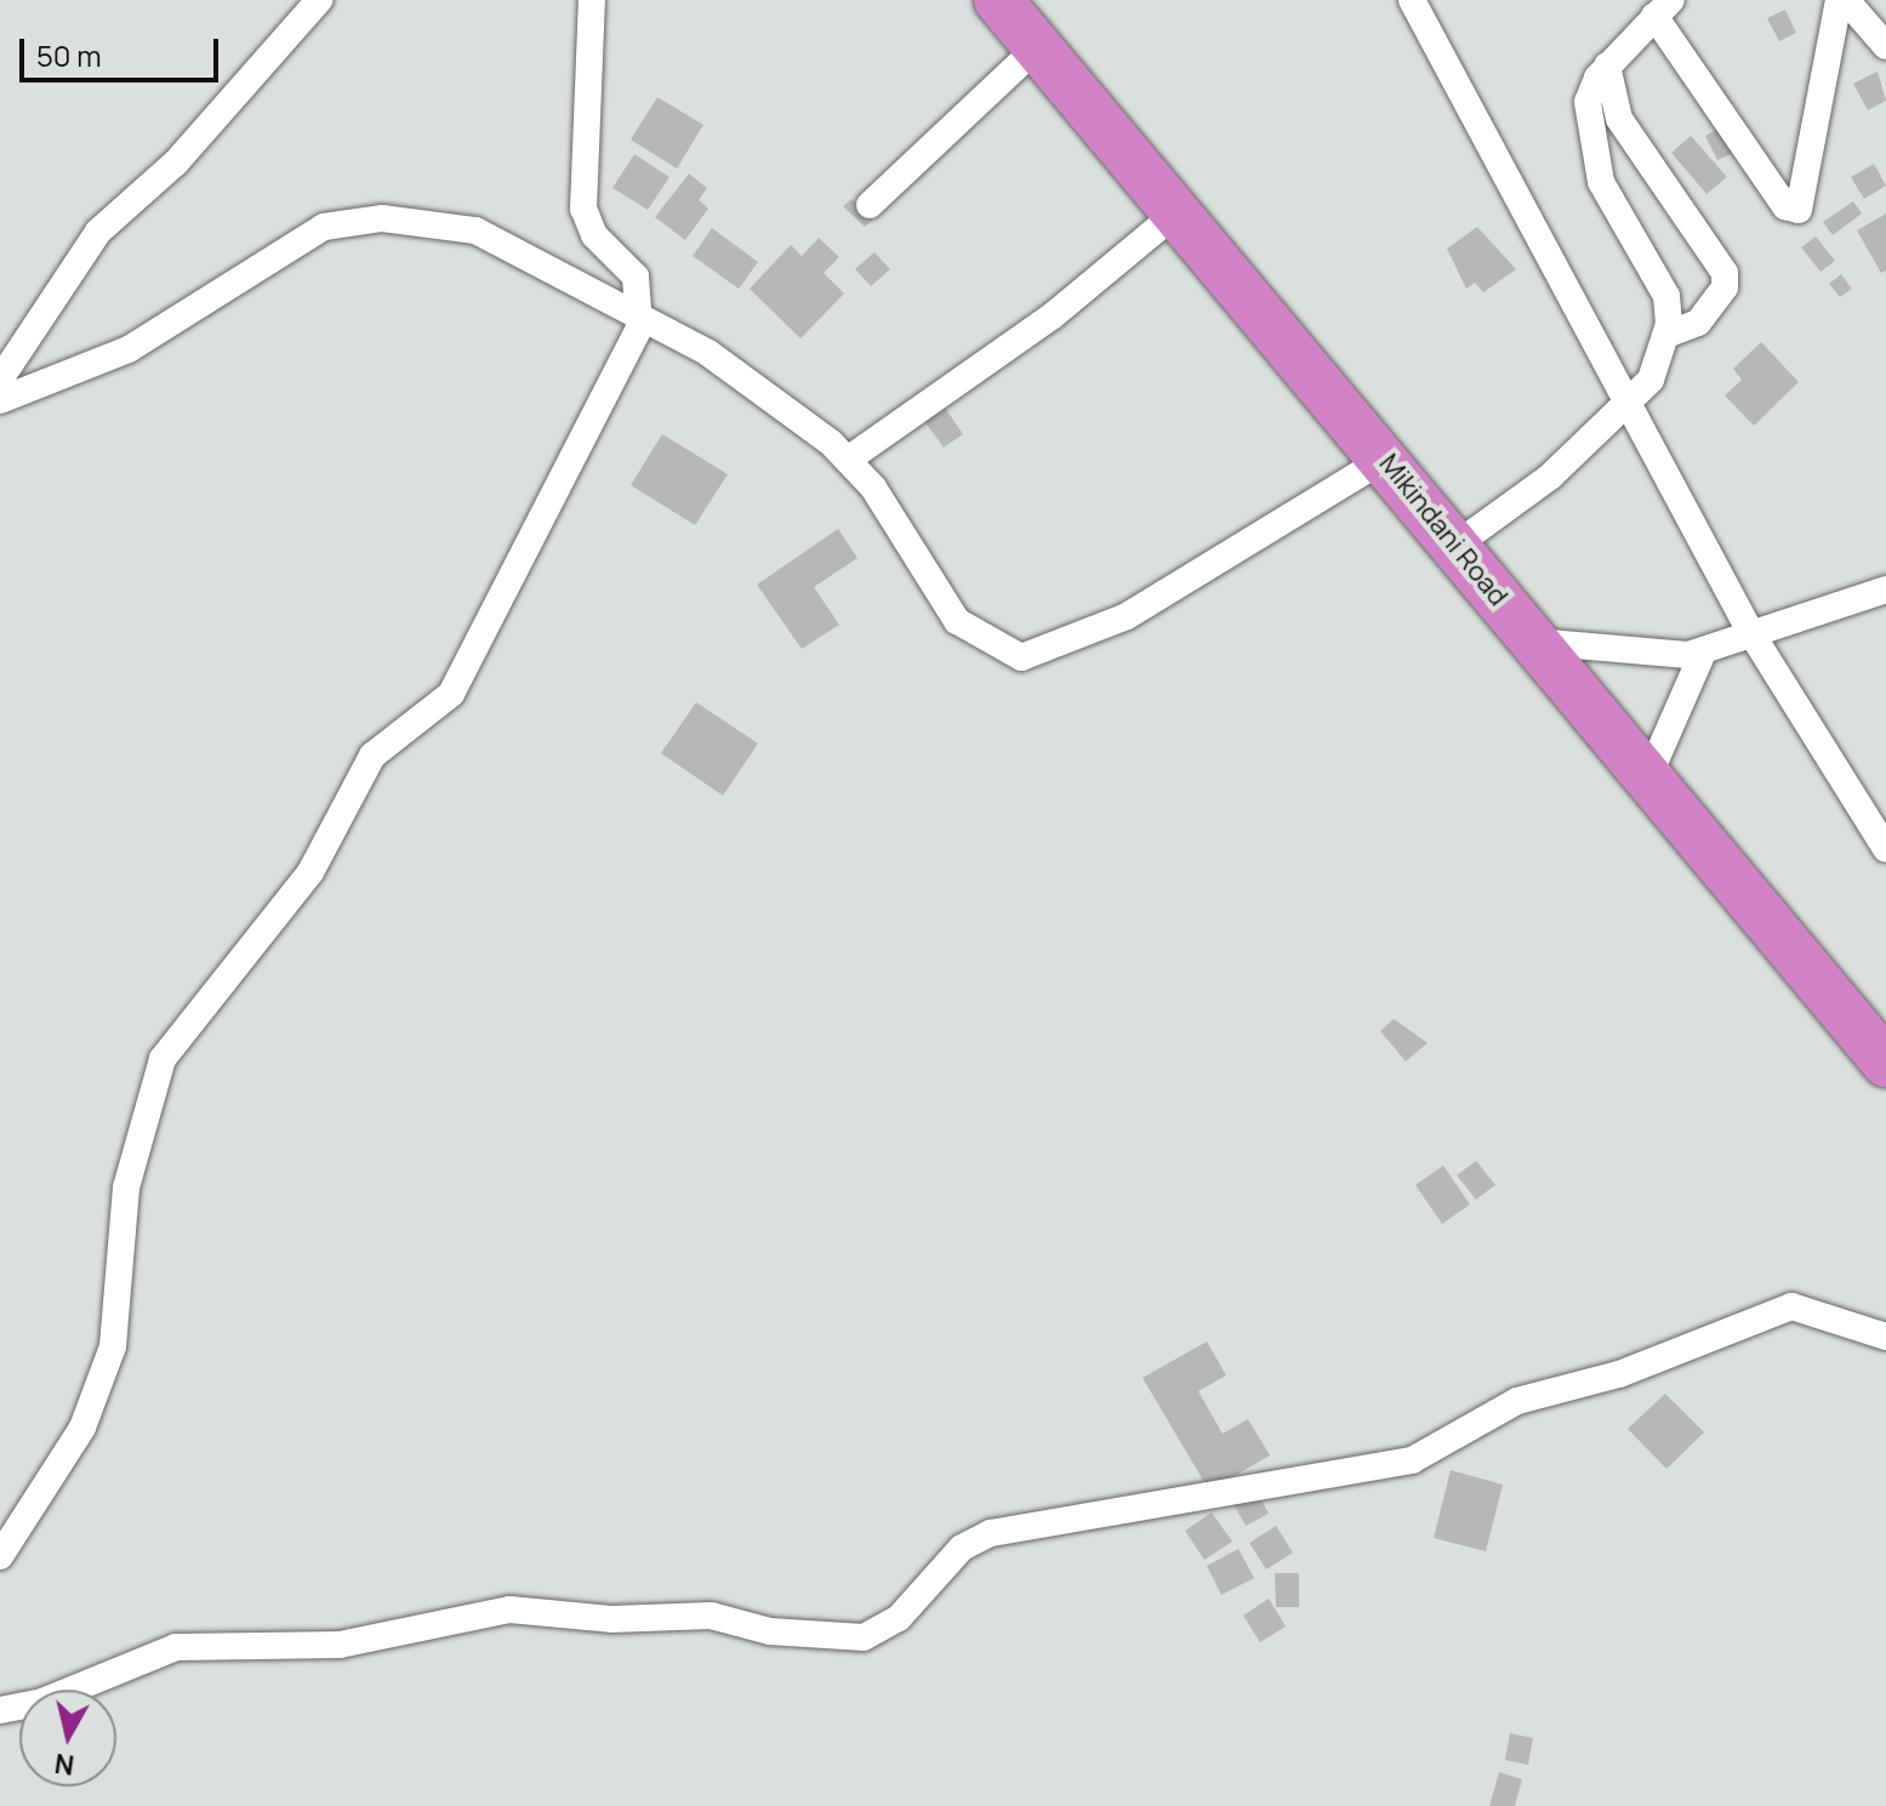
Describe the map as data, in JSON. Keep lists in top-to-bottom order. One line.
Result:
{"streets":{"highway":["Mikindani Road"]},"scale_bar":"50 m","north":"bottom"}
